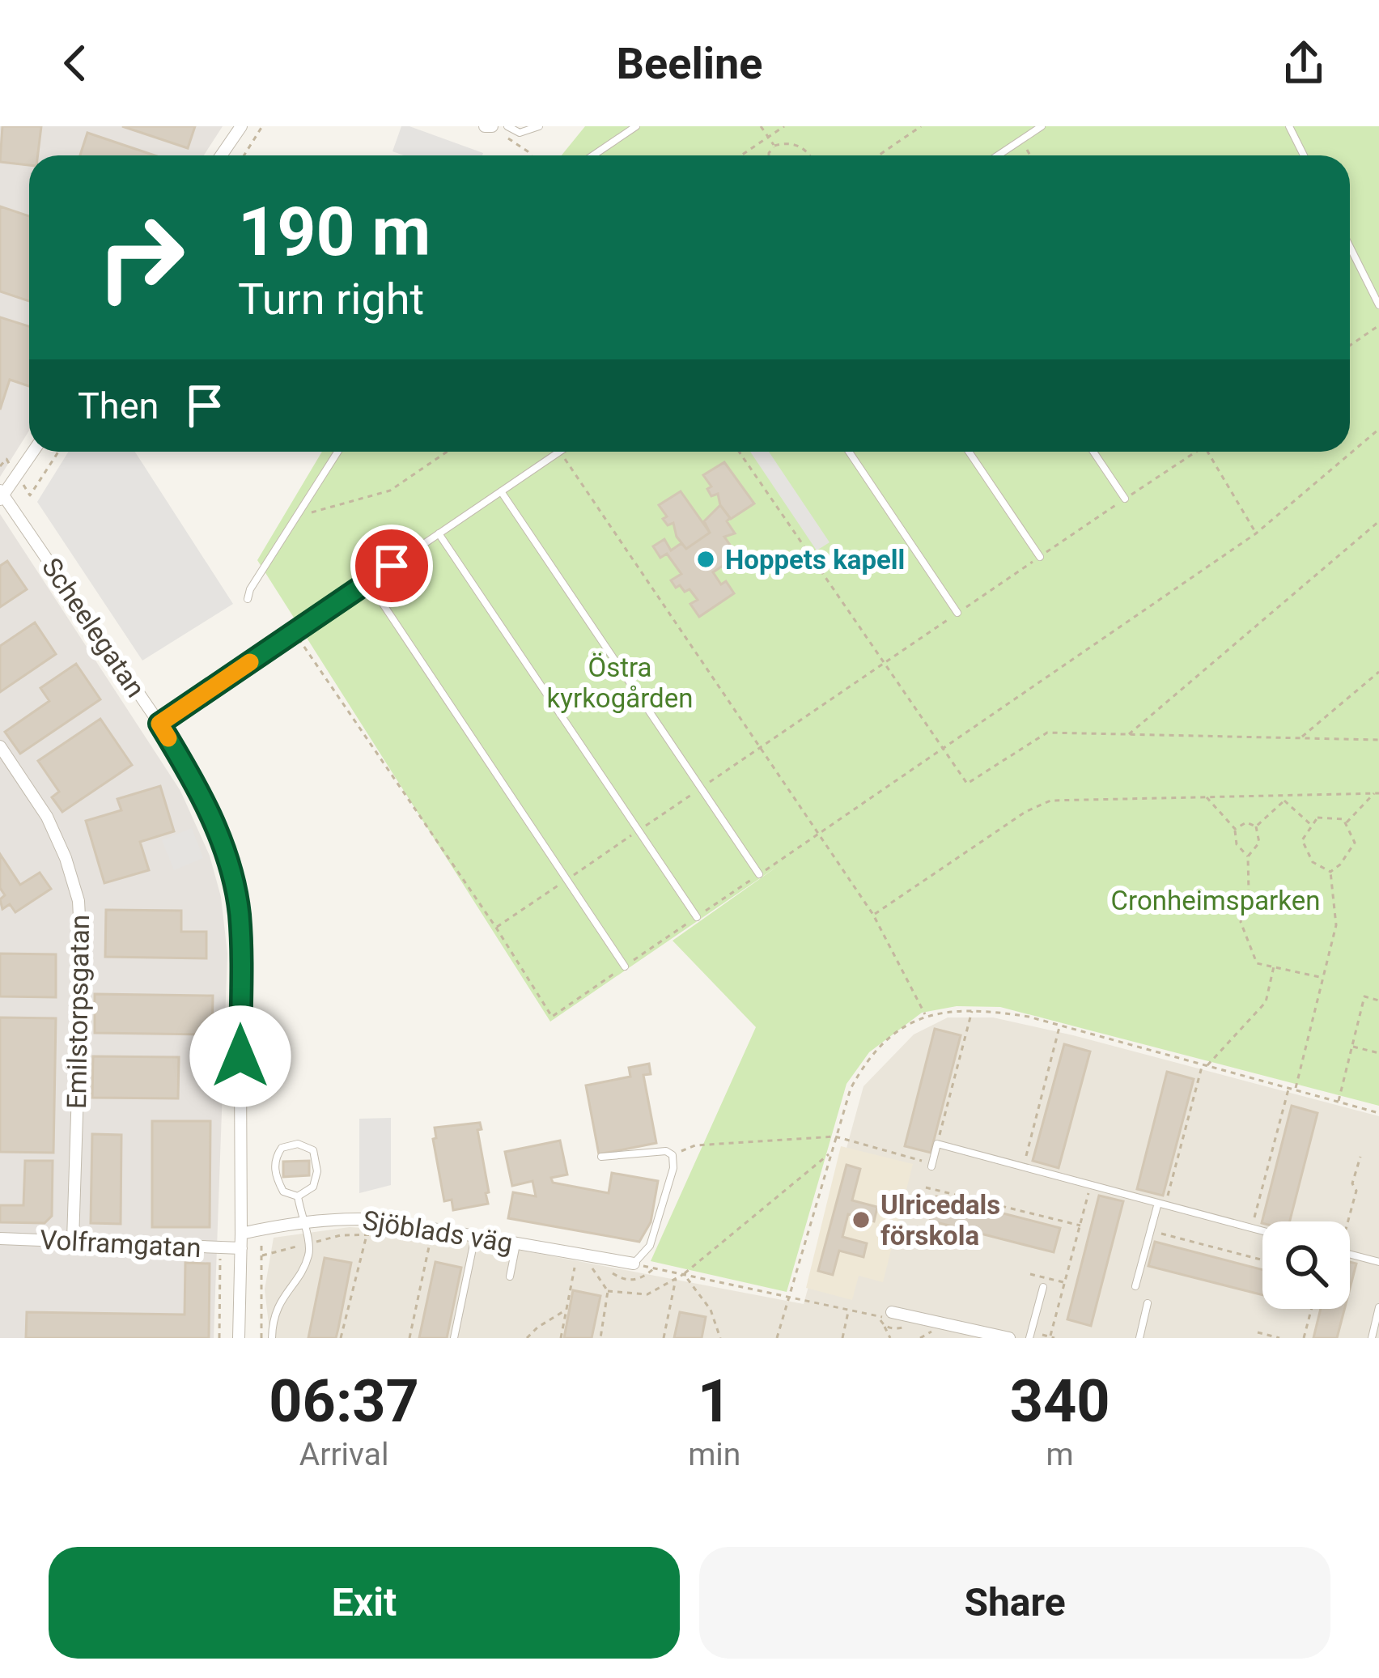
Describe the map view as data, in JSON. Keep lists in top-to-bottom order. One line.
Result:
{"streets":{"street":["Scheelegatan","Emilstorpsgatan","Sjöblads väg","Volframgatan"]},"crossings":[["Scheelegatan","Sjöblads väg"],["Scheelegatan","Volframgatan"],["Emilstorpsgatan","Volframgatan"]],"parks":["Östra kyrkogården","Cronheimsparken"],"places":["Hoppets kapell","Ulricedals förskola"],"page":{"header":"Beeline","turn":["190 m","Turn right"],"then":"Then","eta":["06:37","Arrival","1","min","340","m"],"buttons":["Exit","Share"]}}
